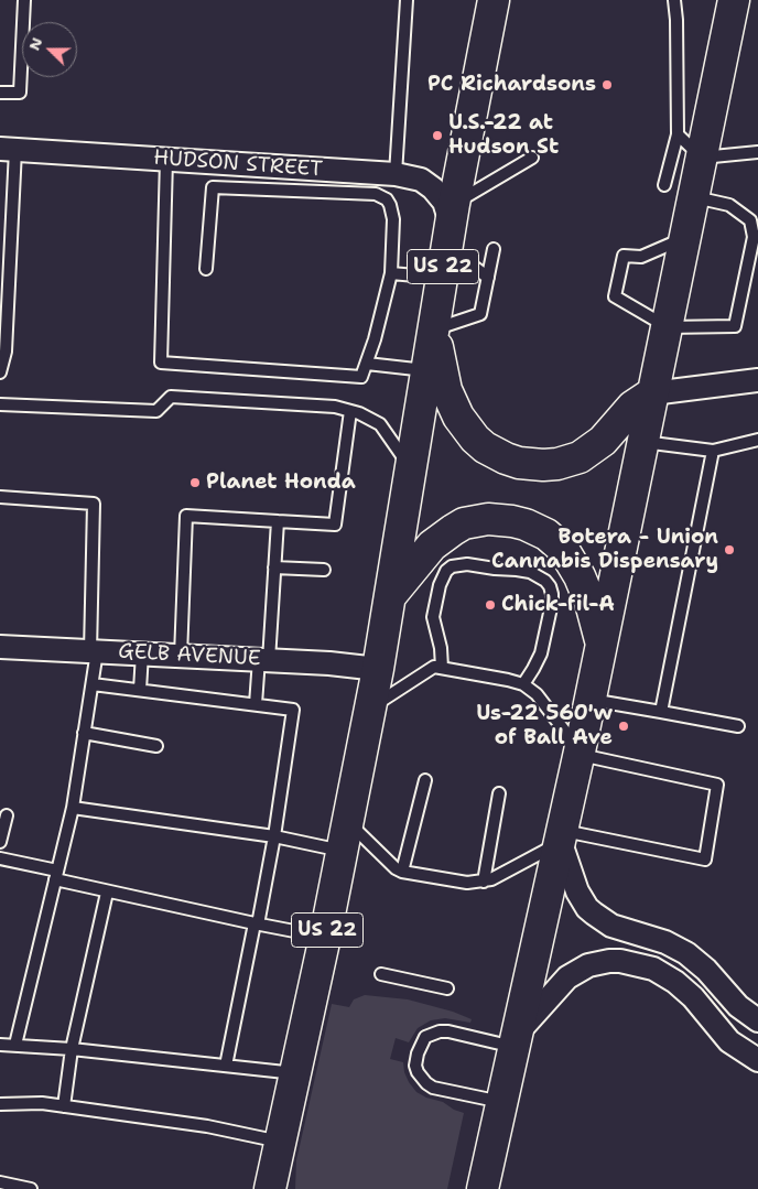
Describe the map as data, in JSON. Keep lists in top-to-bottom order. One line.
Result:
{"streets":{"highway":["US 22"],"street":["HUDSON STREET","GELB AVENUE"]},"crossings":[["HUDSON STREET","US 22"],["US 22","GELB AVENUE"]],"places":["PC Richardsons","U.S.-22 at Hudson St","Planet Honda","Botera - Union Cannabis Dispensary","Chick-fil-A","Us-22 560'w of Ball Ave"],"north":"left"}
